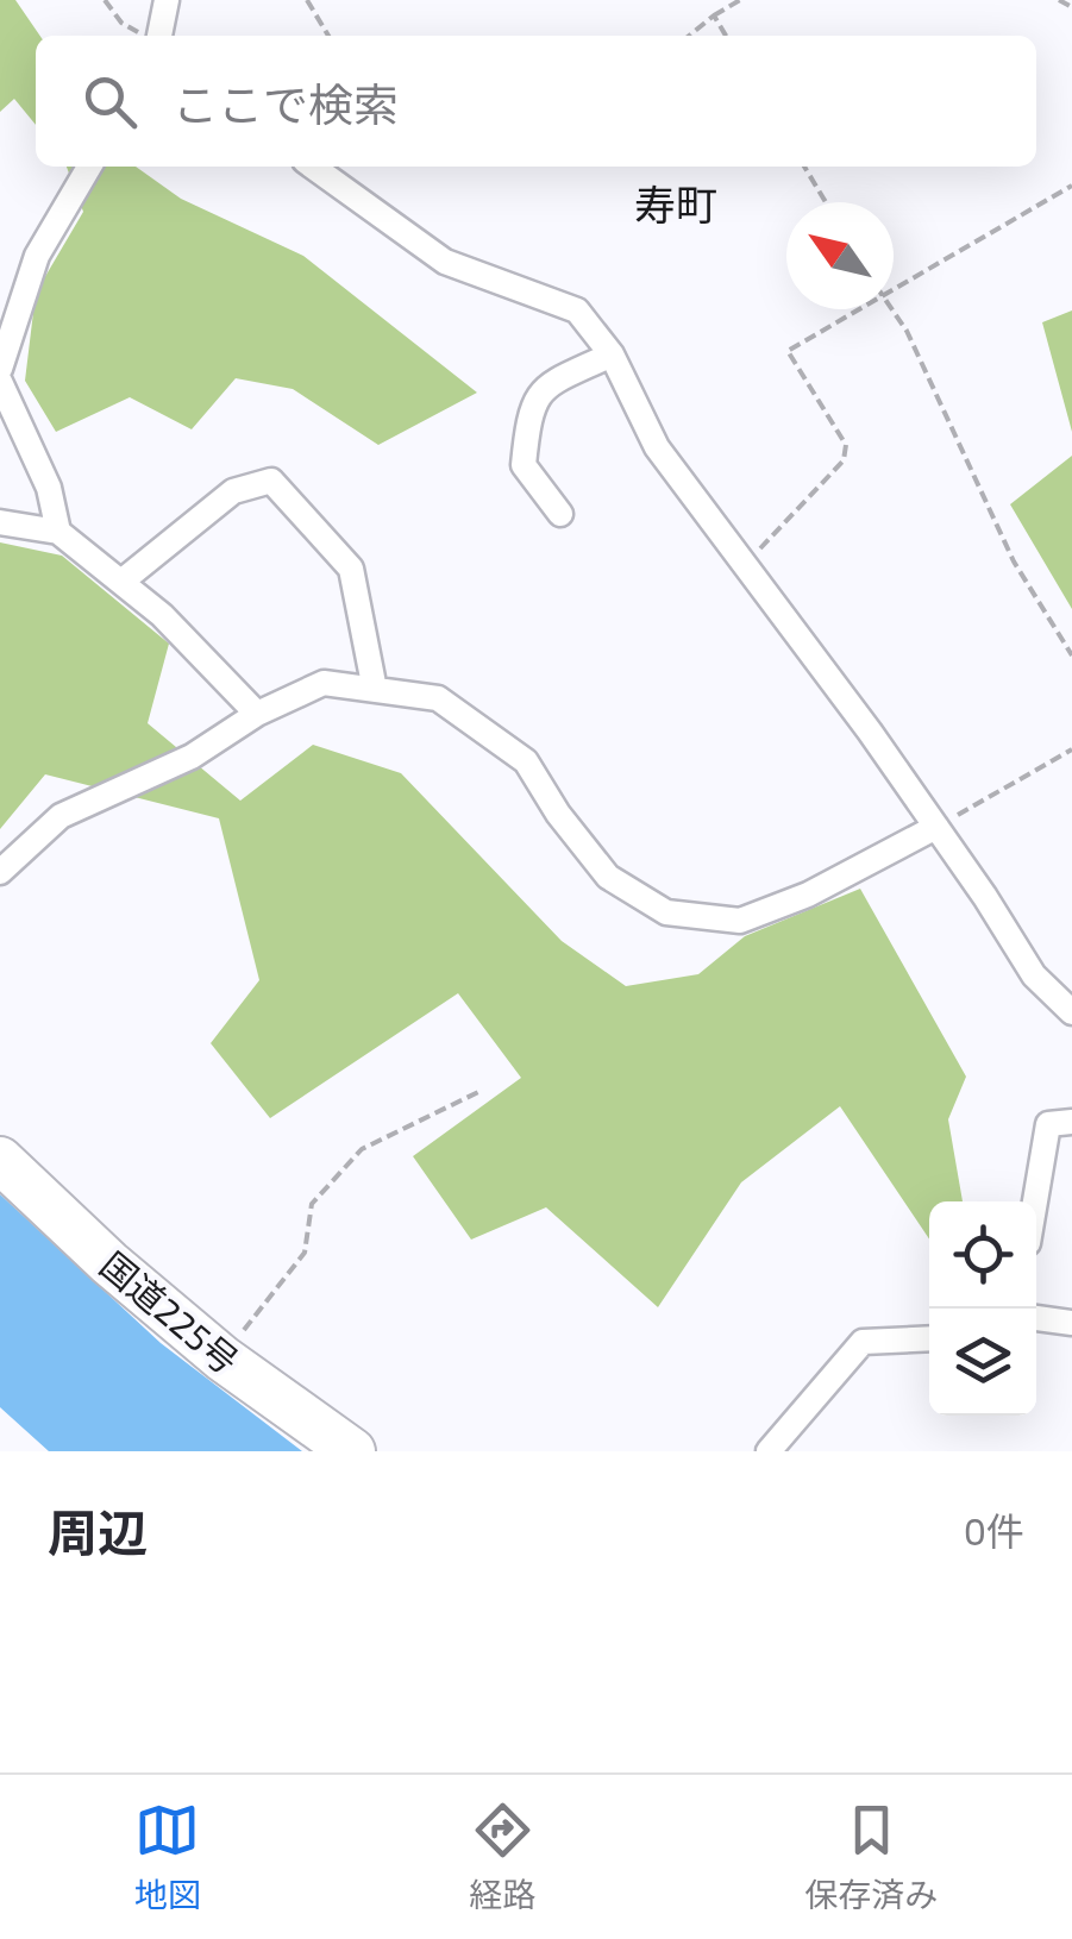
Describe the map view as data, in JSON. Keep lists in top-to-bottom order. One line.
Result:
{"streets":{"highway":["国道225号"]},"districts":["寿町"],"north":"top left","page":{"search":"ここで検索","heading":["周辺","0件"],"nav":["地図","経路","保存済み"]}}
